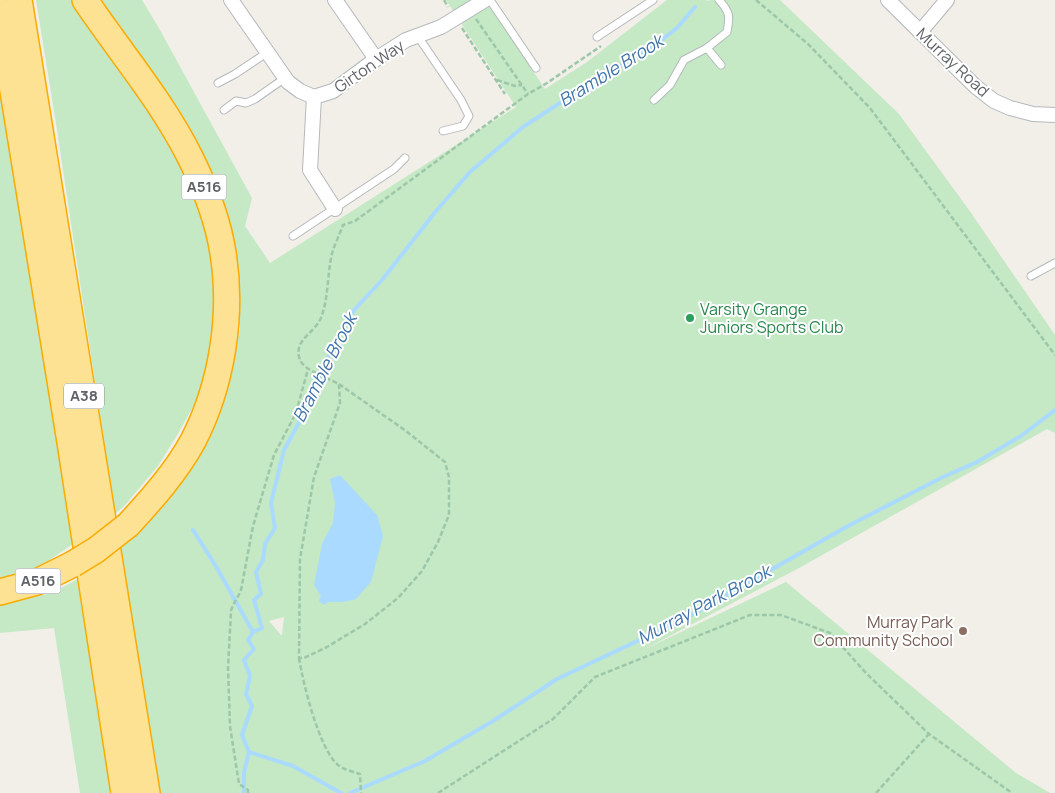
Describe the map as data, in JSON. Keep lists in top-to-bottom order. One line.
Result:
{"streets":{"highway":["A516","A38"],"street":["Murray Road","Girton Way"]},"water":["Bramble Brook","Murray Park Brook"],"places":["Varsity Grange Juniors Sports Club","Murray Park Community School"]}
